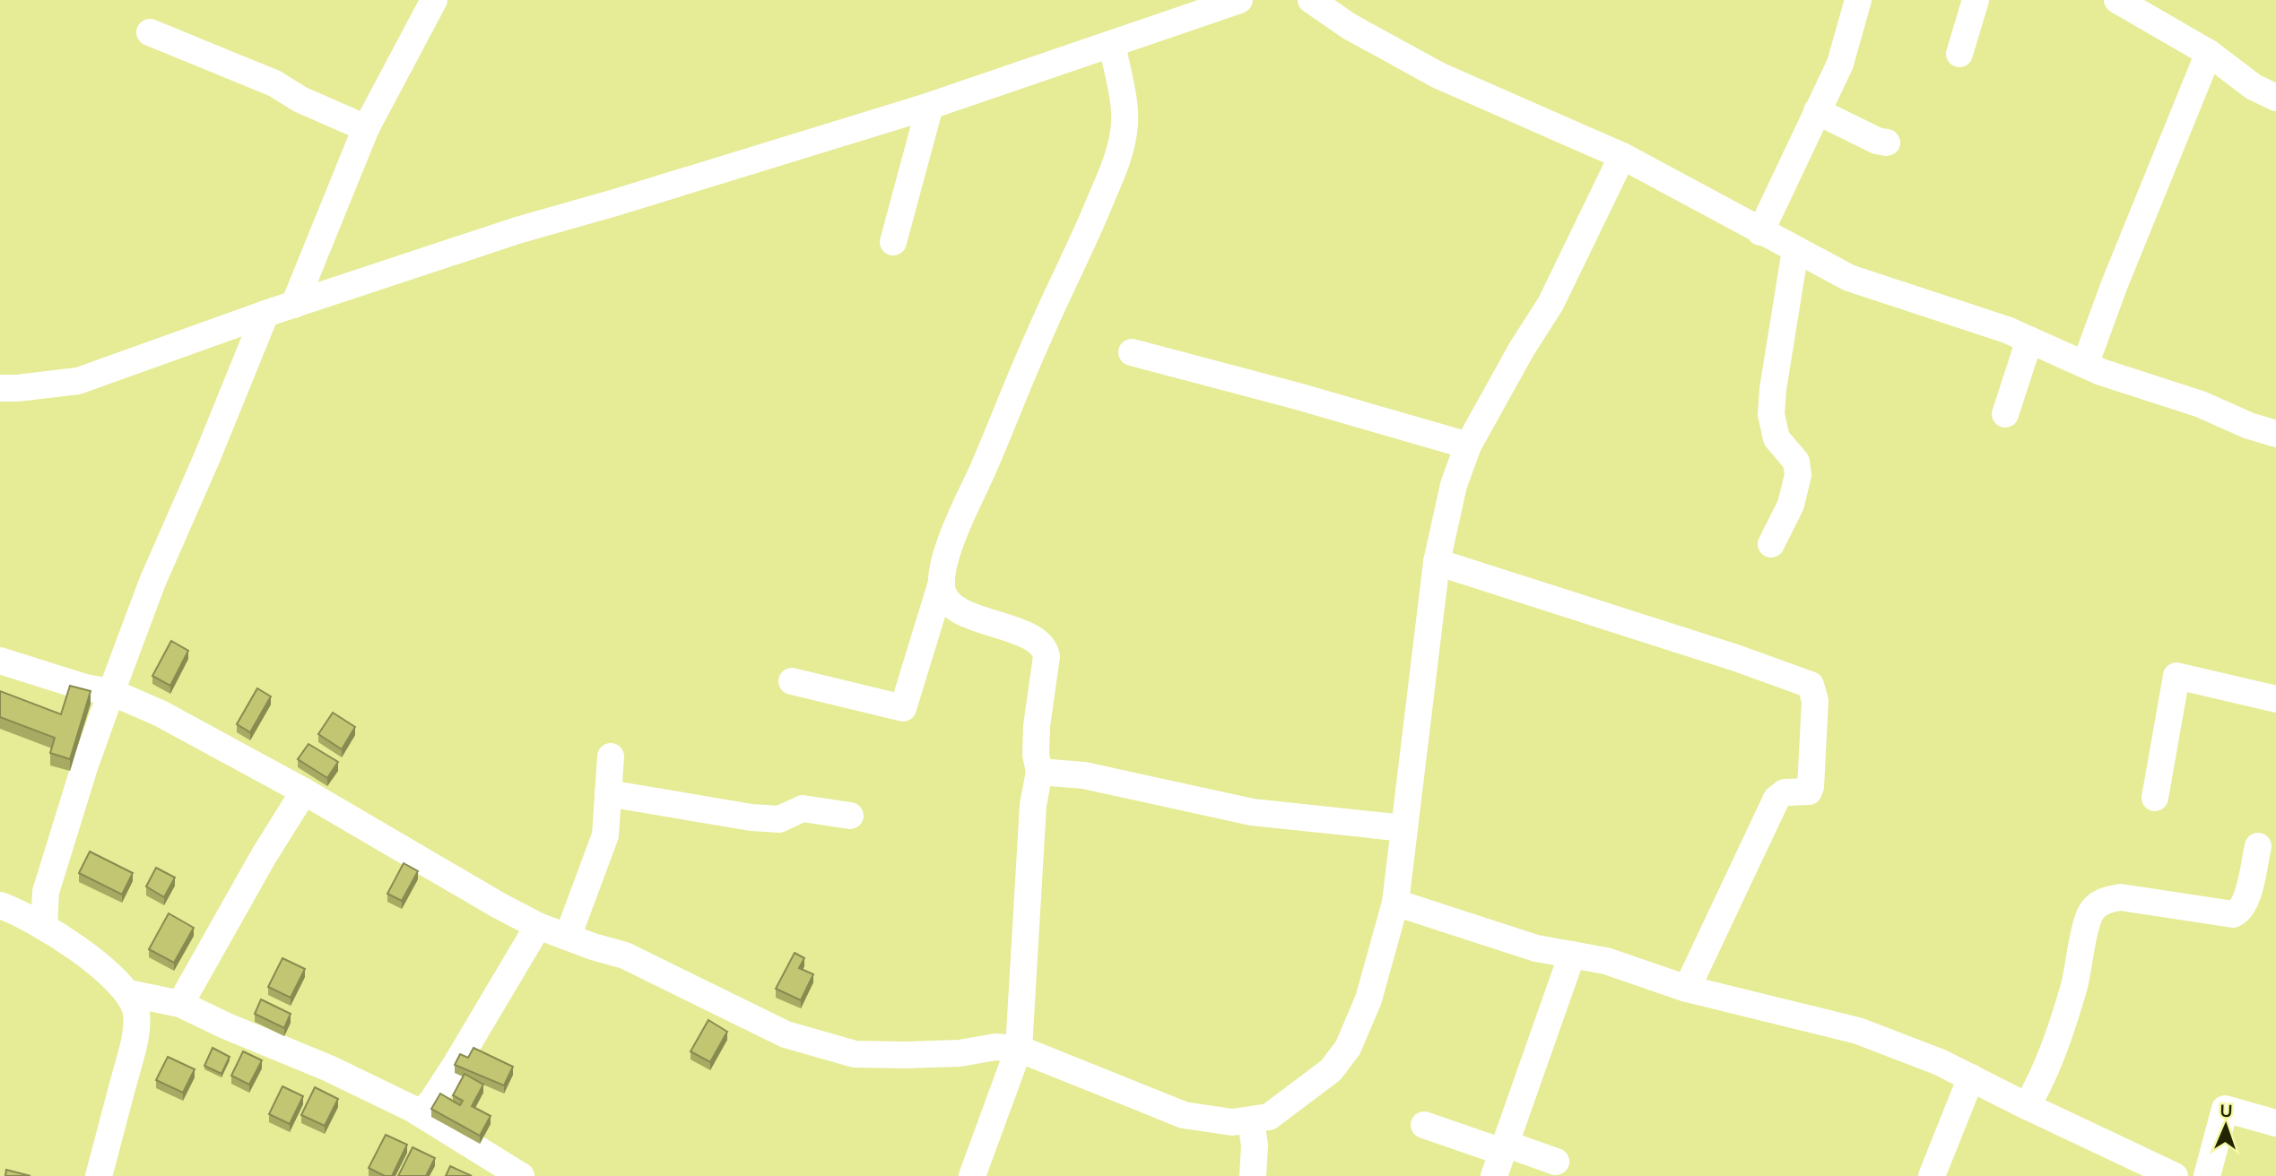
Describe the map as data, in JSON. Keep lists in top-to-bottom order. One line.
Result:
{"north":"top"}
